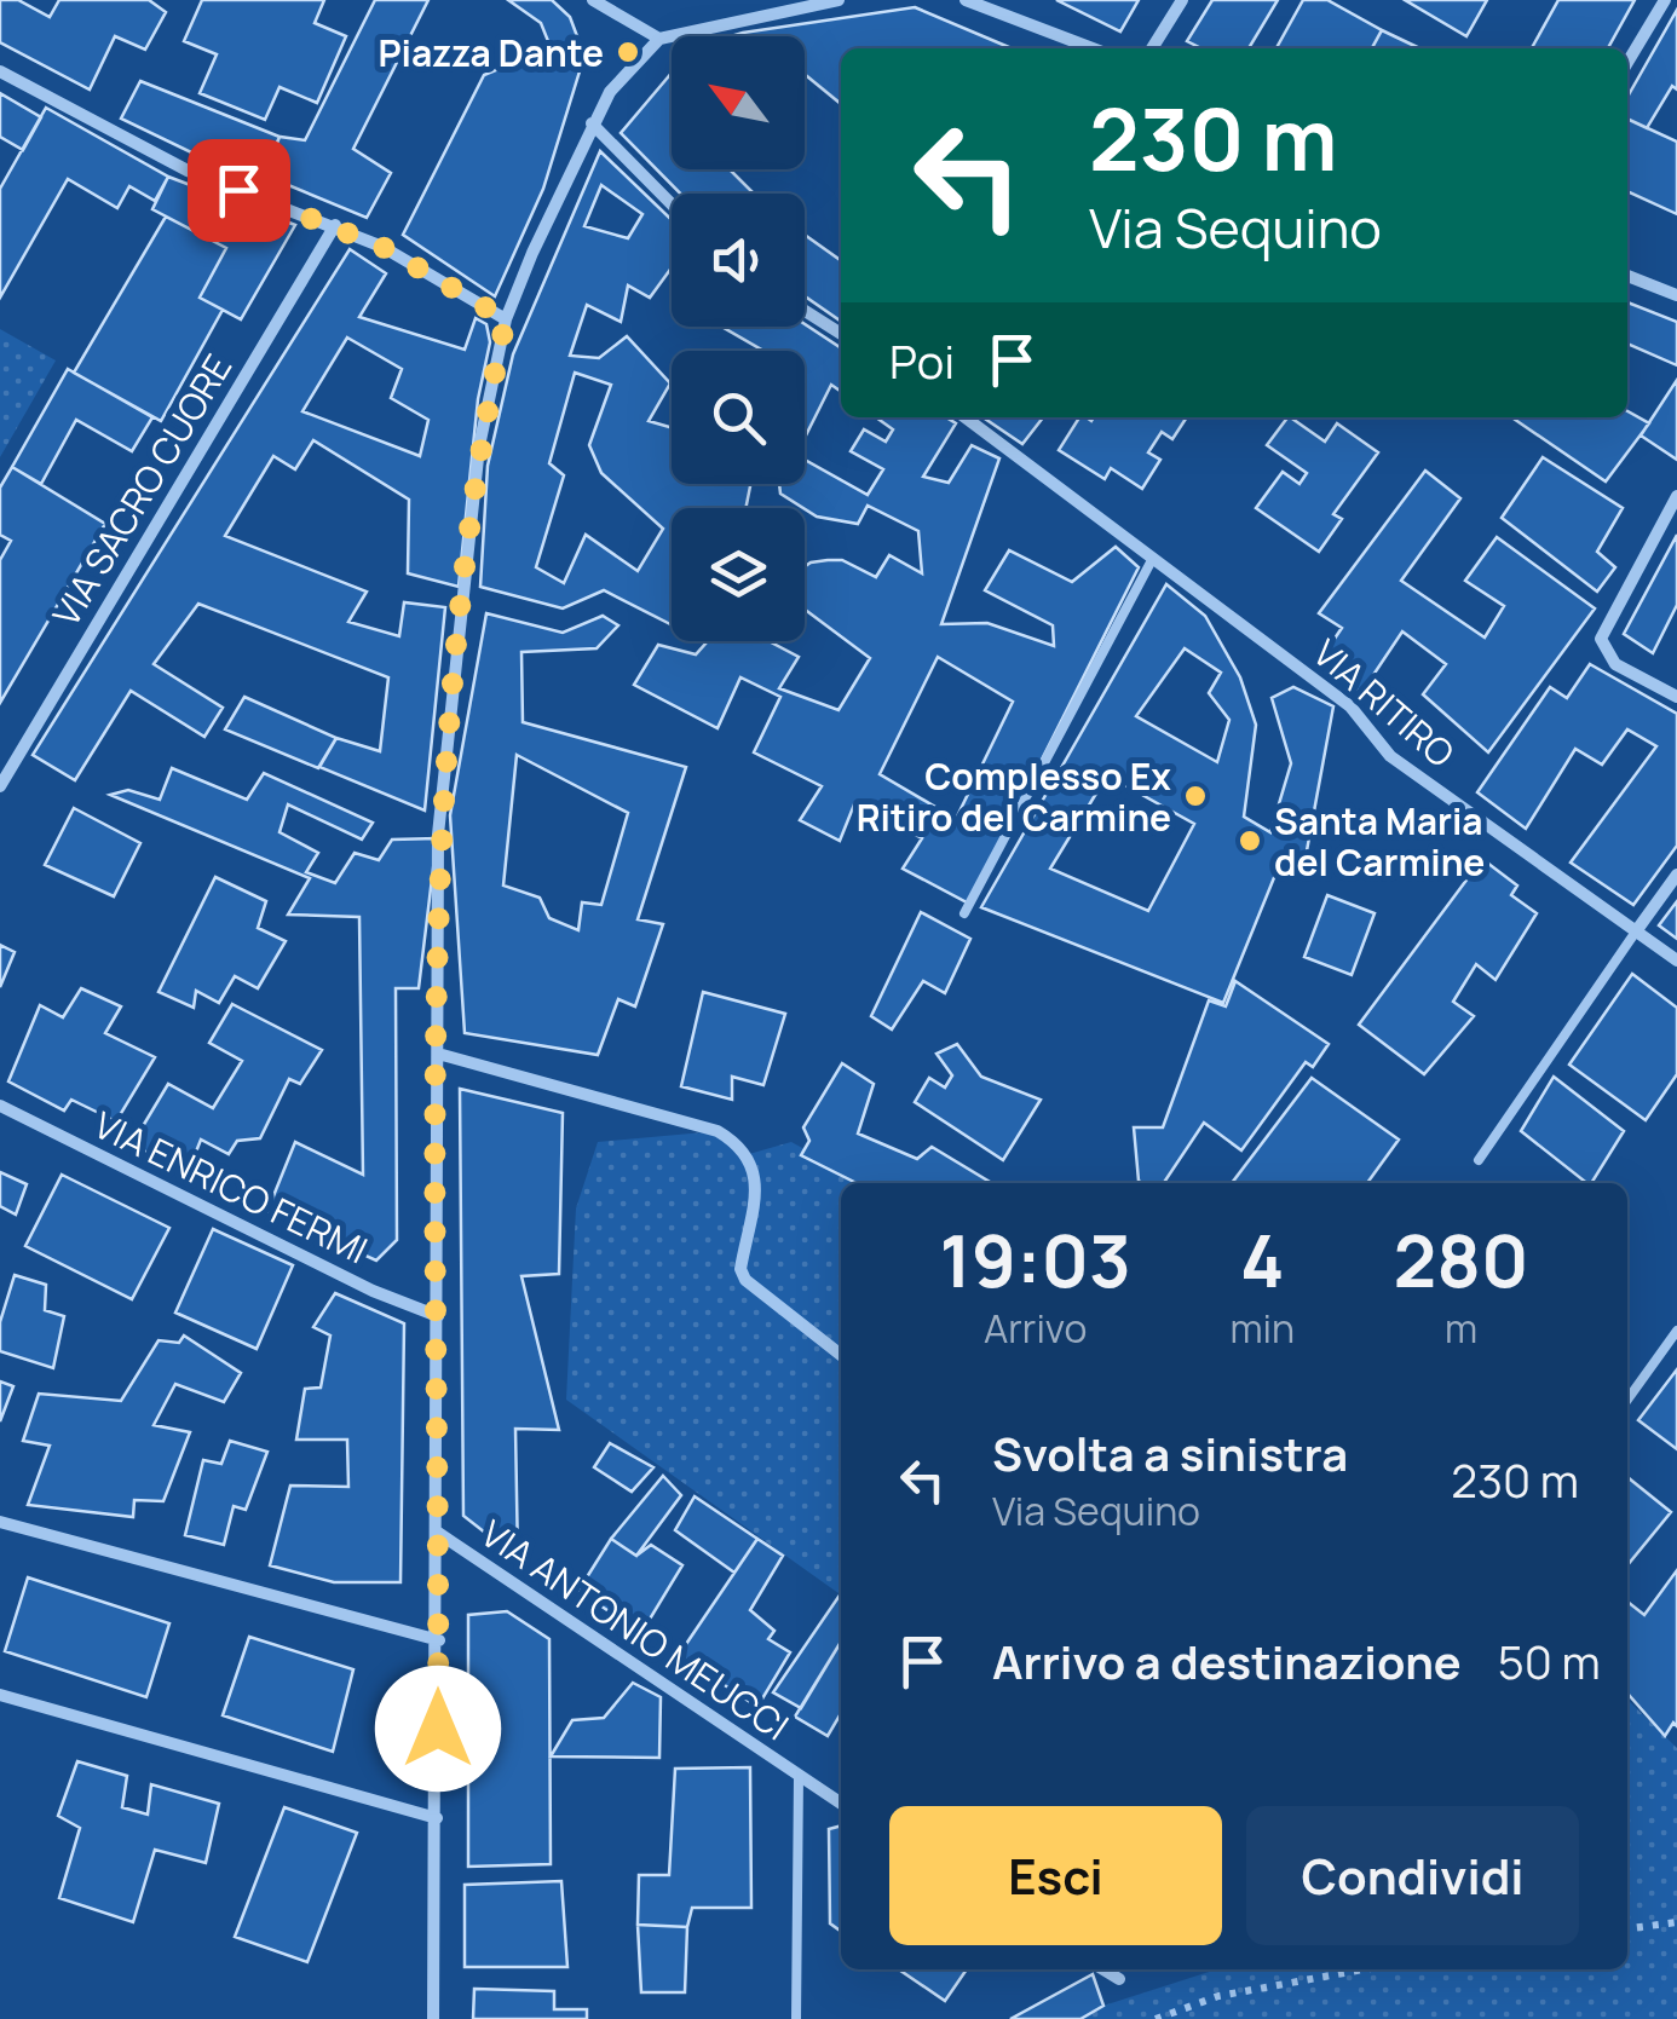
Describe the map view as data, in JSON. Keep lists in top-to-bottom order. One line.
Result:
{"streets":{"street":["VIA SACRO CUORE","VIA RITIRO","VIA ENRICO FERMI","VIA ANTONIO MEUCCI"]},"places":["Piazza Dante","Complesso Ex Ritiro del Carmine","Santa Maria del Carmine"],"north":"top left","page":{"turn":["230 m","Via Sequino"],"then":"Poi","eta":["19:03","Arrivo","4","min","280","m"],"list":[{"name":"Svolta a sinistra","note":"Via Sequino","value":"230 m"},{"name":"Arrivo a destinazione","value":"50 m"}],"buttons":["Esci","Condividi"]}}
